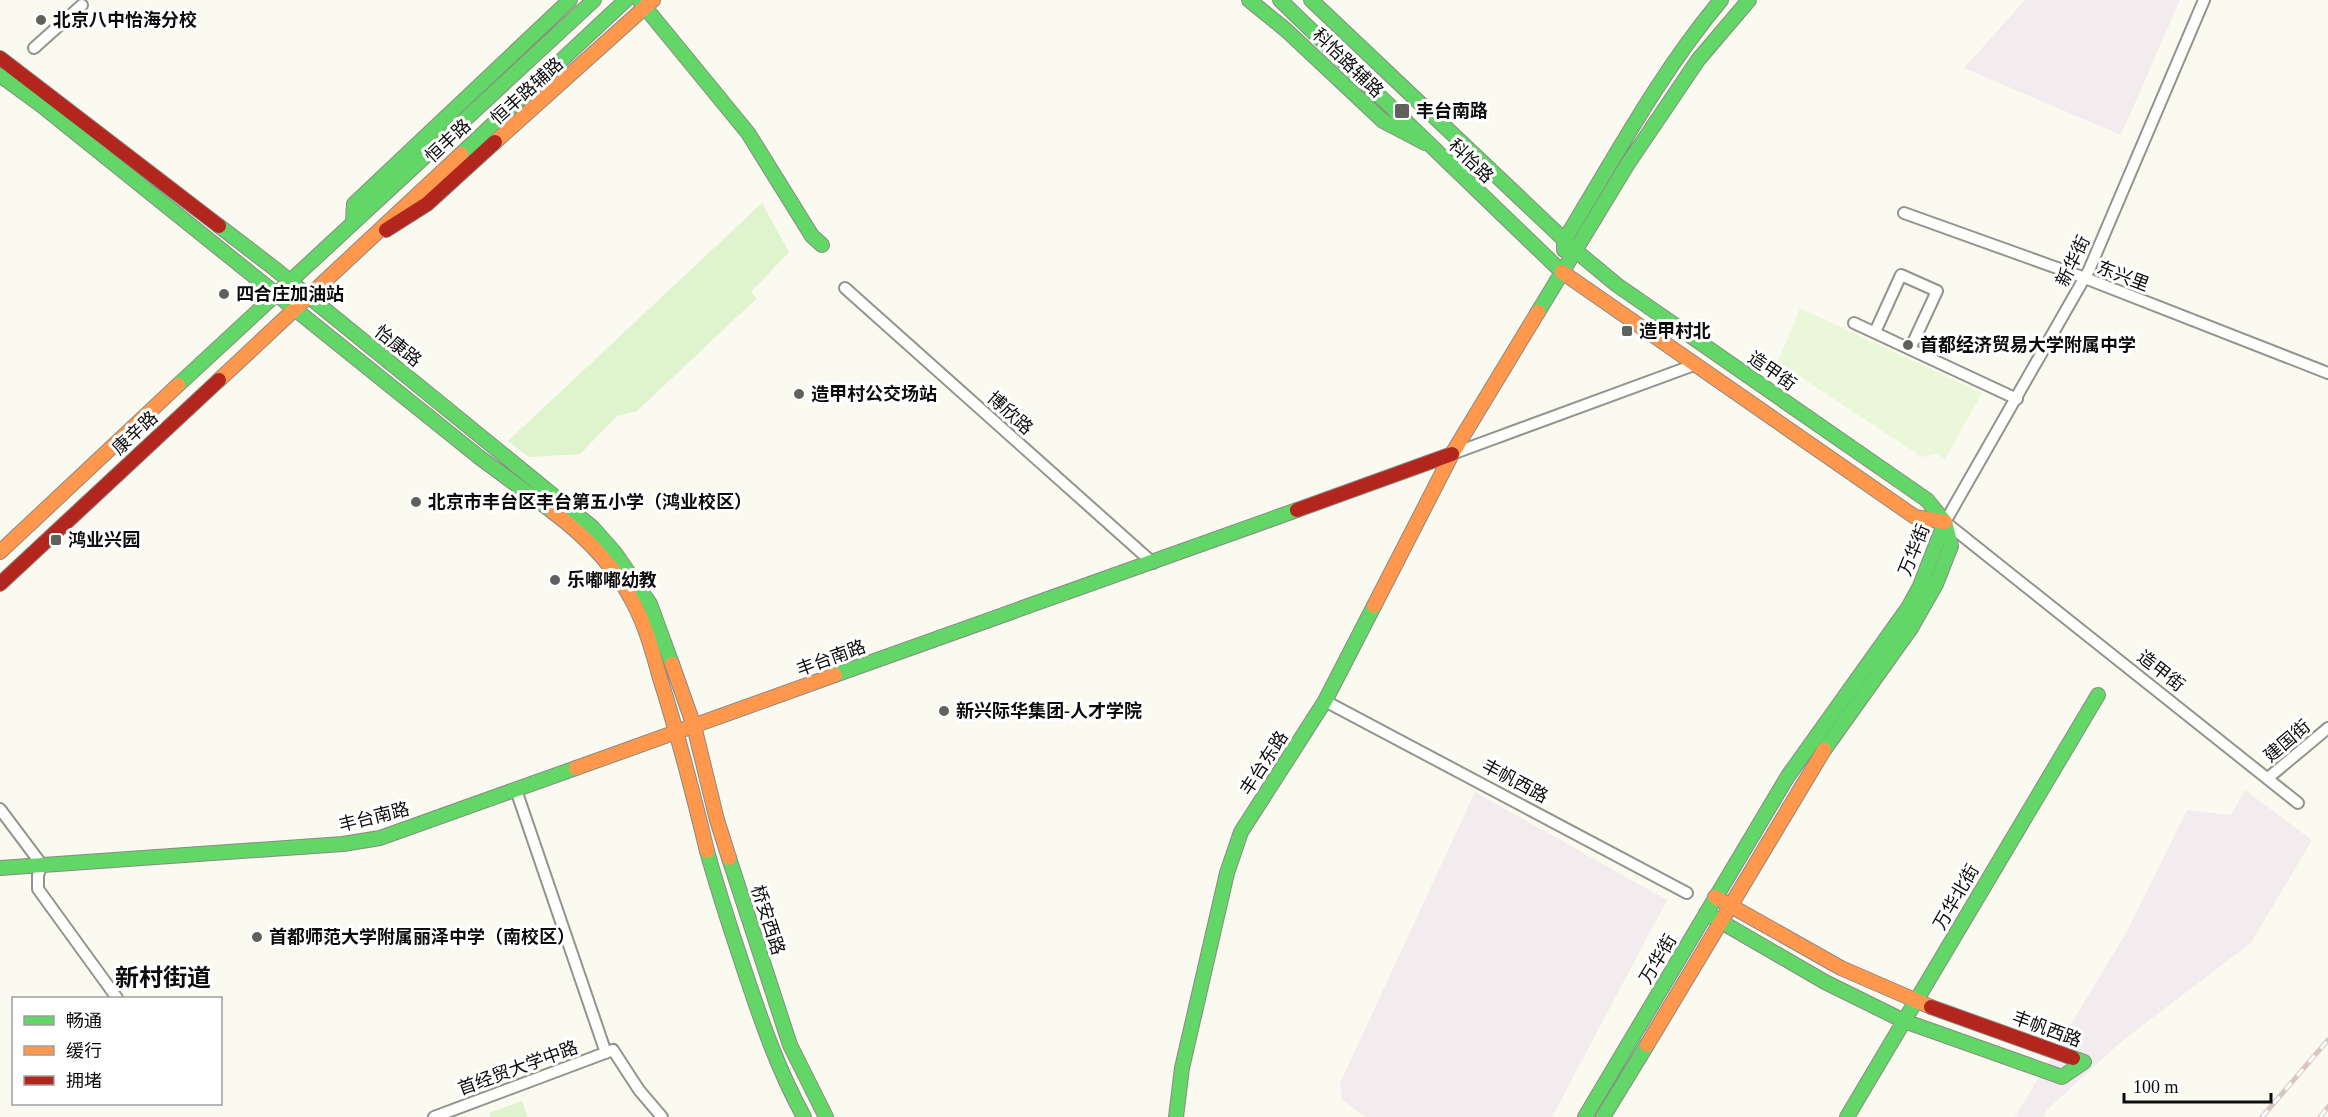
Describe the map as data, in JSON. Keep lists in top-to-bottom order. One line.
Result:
{"streets":{"main road":["科怡路辅路","恒丰路辅路","恒丰路","科怡路","怡康路","造甲街","康辛路","万华街","丰台南路","丰台东路","丰帆西路","万华北街","桥安西路"],"street":["新华街","东兴里","博欣路","建国街","首经贸大学中路"]},"crossings":[["科怡路辅路","科怡路"],["恒丰路辅路","恒丰路"],["恒丰路","怡康路"],["恒丰路","康辛路"],["科怡路","造甲街"],["新华街","东兴里"],["新华街","造甲街"],["新华街","万华街"],["怡康路","康辛路"],["怡康路","丰台南路"],["怡康路","桥安西路"],["造甲街","万华街"],["造甲街","建国街"],["博欣路","丰台南路"],["万华街","丰帆西路"],["丰台南路","丰台东路"],["丰台南路","桥安西路"],["丰台东路","丰帆西路"],["丰帆西路","万华北街"]],"districts":["新村街道"],"places":{"other":["北京八中怡海分校","四合庄加油站","首都经济贸易大学附属中学","造甲村公交场站","北京市丰台区丰台第五小学（鸿业校区）","乐嘟嘟幼教","新兴际华集团-人才学院","首都师范大学附属丽泽中学（南校区）"],"transit":["丰台南路","造甲村北","鸿业兴园"]},"legend":["畅通","缓行","拥堵"],"scale_bar":"100 m"}
